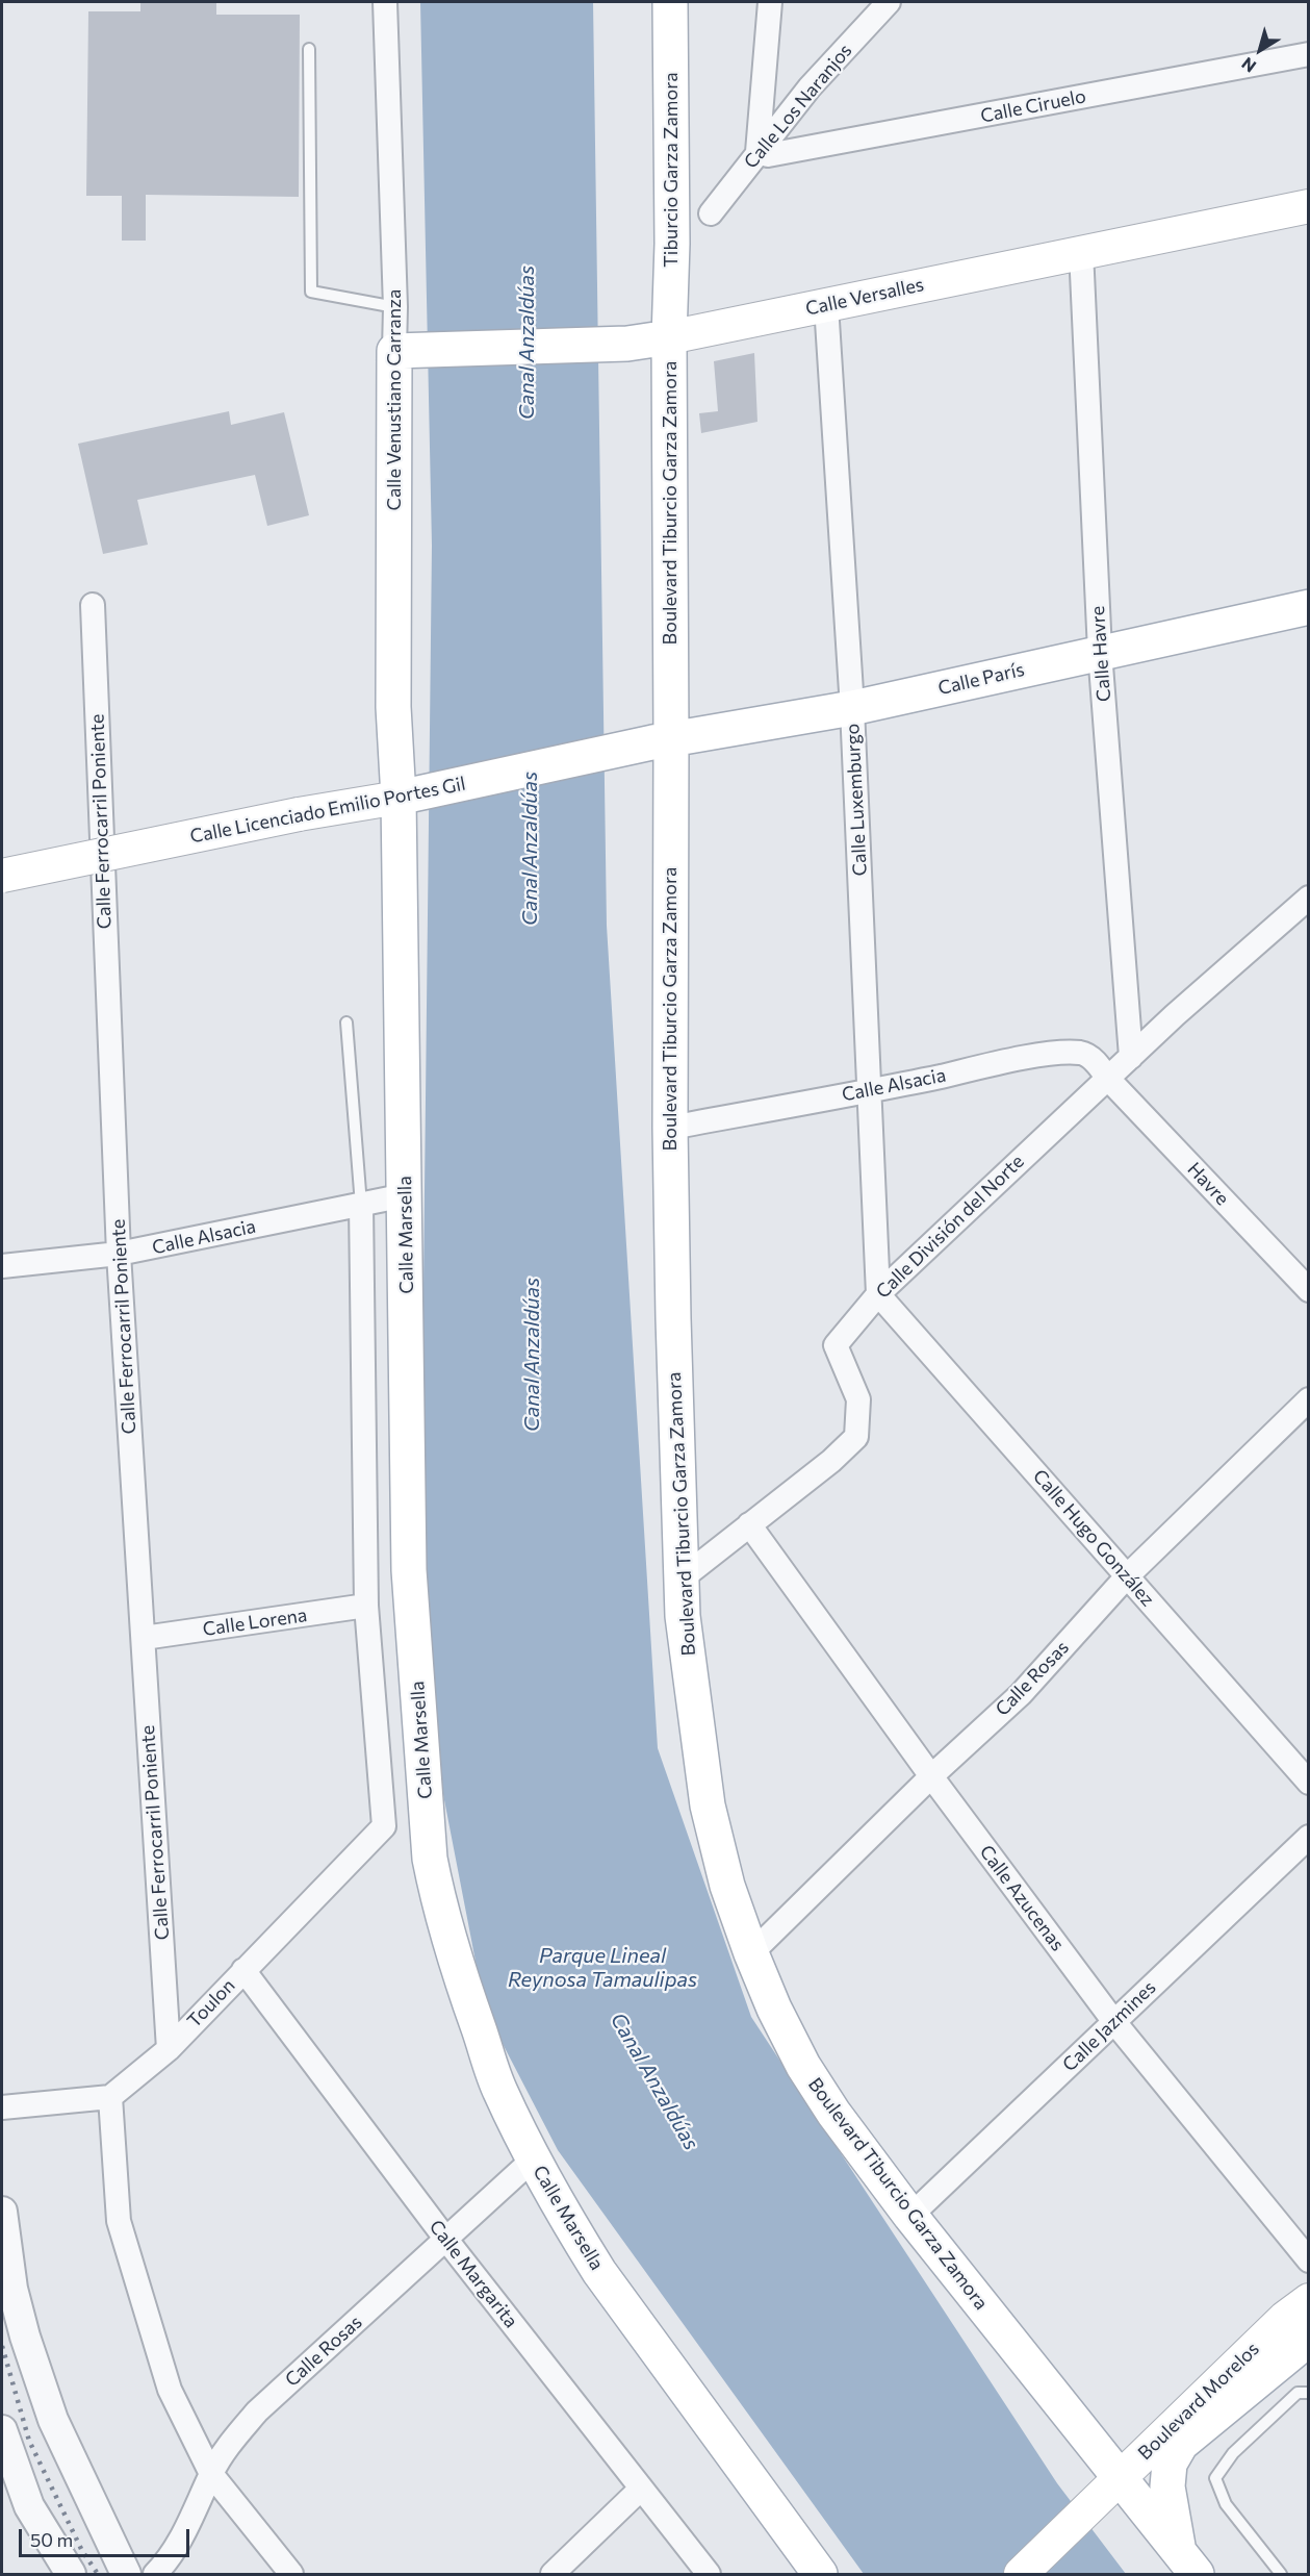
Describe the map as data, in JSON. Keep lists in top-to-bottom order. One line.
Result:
{"streets":{"main road":["Tiburcio Garza Zamora","Calle Versalles","Calle Venustiano Carranza","Boulevard Tiburcio Garza Zamora","Calle París","Calle Licenciado Emilio Portes Gil","Calle Marsella","Boulevard Morelos"],"street":["Calle Los Naranjos","Calle Ciruelo","Calle Havre","Calle Luxemburgo","Calle Ferrocarril Poniente","Calle Alsacia","Havre","Calle División del Norte","Calle Hugo González","Calle Lorena","Calle Rosas","Calle Azucenas","Toulon","Calle Jazmines","Calle Margarita"]},"crossings":[["Calle Los Naranjos","Calle Ciruelo"],["Tiburcio Garza Zamora","Calle Versalles"],["Tiburcio Garza Zamora","Boulevard Tiburcio Garza Zamora"],["Calle Versalles","Calle Venustiano Carranza"],["Calle Versalles","Boulevard Tiburcio Garza Zamora"],["Calle Versalles","Calle Havre"],["Calle Versalles","Calle Luxemburgo"],["Calle Venustiano Carranza","Calle Licenciado Emilio Portes Gil"],["Calle Venustiano Carranza","Calle Marsella"],["Boulevard Tiburcio Garza Zamora","Calle París"],["Boulevard Tiburcio Garza Zamora","Calle Licenciado Emilio Portes Gil"],["Boulevard Tiburcio Garza Zamora","Calle Alsacia"],["Boulevard Tiburcio Garza Zamora","Calle División del Norte"],["Boulevard Tiburcio Garza Zamora","Calle Rosas"],["Boulevard Tiburcio Garza Zamora","Calle Jazmines"],["Boulevard Tiburcio Garza Zamora","Boulevard Morelos"],["Calle Havre","Calle París"],["Calle Havre","Calle División del Norte"],["Calle París","Calle Luxemburgo"],["Calle París","Calle Licenciado Emilio Portes Gil"],["Calle Luxemburgo","Calle Alsacia"],["Calle Luxemburgo","Calle División del Norte"],["Calle Luxemburgo","Calle Hugo González"],["Calle Licenciado Emilio Portes Gil","Calle Marsella"],["Calle Ferrocarril Poniente","Calle Alsacia"],["Calle Ferrocarril Poniente","Calle Lorena"],["Calle Ferrocarril Poniente","Toulon"],["Calle Alsacia","Havre"],["Calle Alsacia","Calle División del Norte"],["Calle Alsacia","Calle Marsella"],["Havre","Calle División del Norte"],["Calle División del Norte","Calle Hugo González"],["Calle División del Norte","Calle Azucenas"],["Calle Marsella","Calle Rosas"],["Calle Hugo González","Calle Rosas"],["Calle Lorena","Toulon"],["Calle Rosas","Calle Azucenas"],["Calle Rosas","Calle Margarita"],["Calle Azucenas","Calle Jazmines"],["Toulon","Calle Margarita"]],"water":["Canal Anzaldúas","Parque Lineal Reynosa Tamaulipas"],"scale_bar":"50 m","north":"bottom left"}
